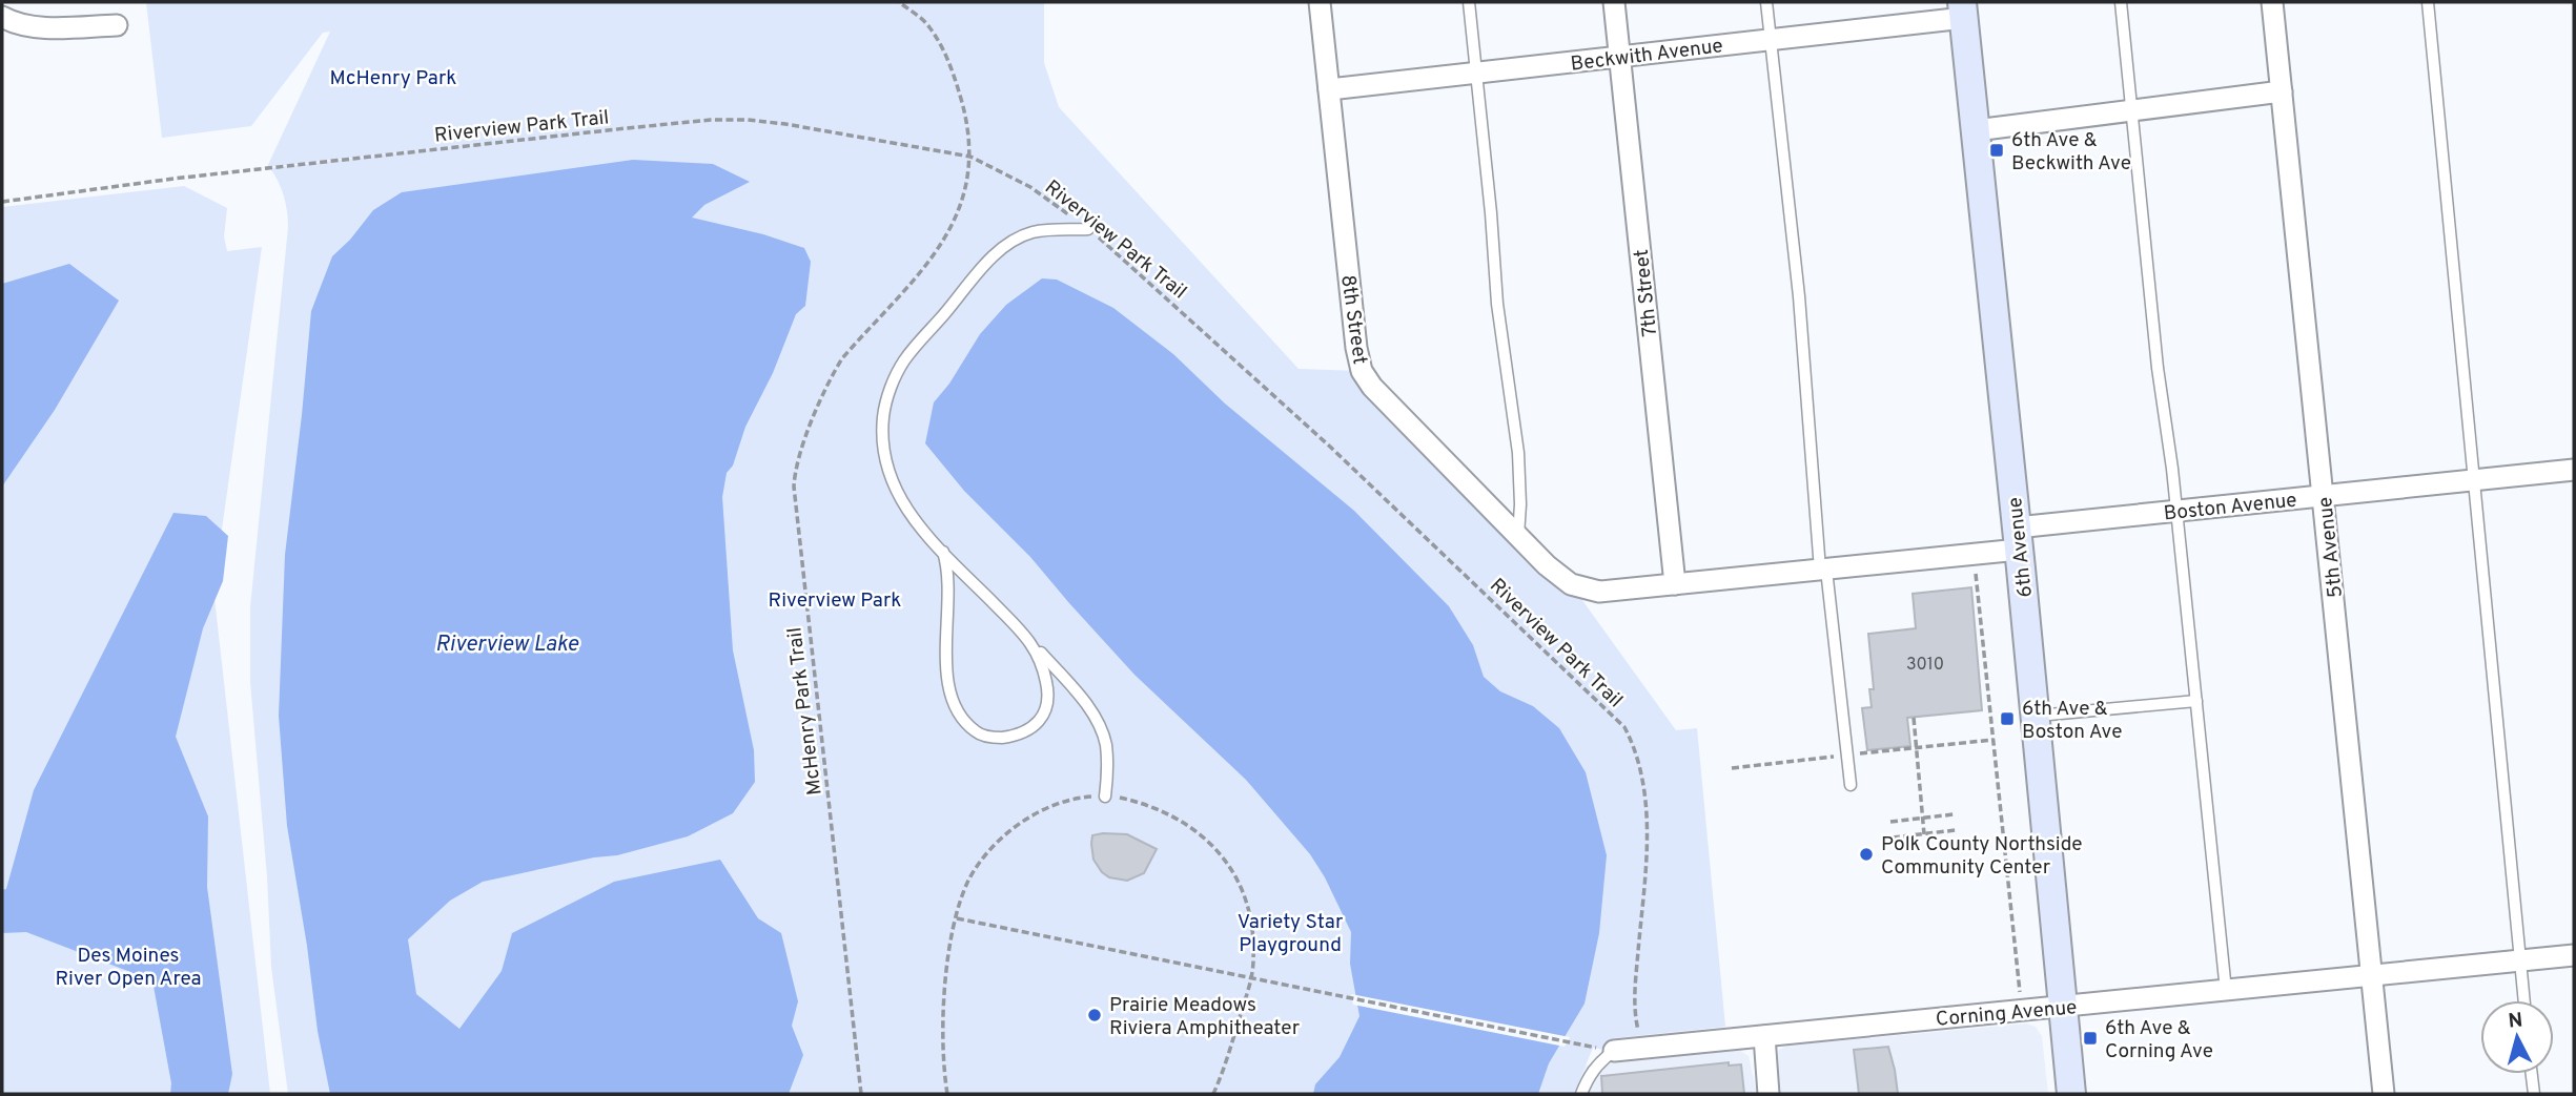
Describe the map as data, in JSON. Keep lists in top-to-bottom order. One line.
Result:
{"streets":{"main road":["6th Avenue"],"street":["Beckwith Avenue","7th Street","8th Street","Boston Avenue","5th Avenue","Corning Avenue"],"path":["Riverview Park Trail","McHenry Park Trail"]},"crossings":[["Beckwith Avenue","7th Street"],["Beckwith Avenue","8th Street"],["Beckwith Avenue","6th Avenue"],["Riverview Park Trail","McHenry Park Trail"],["7th Street","Boston Avenue"],["8th Street","Boston Avenue"],["Boston Avenue","6th Avenue"],["Boston Avenue","5th Avenue"],["6th Avenue","Corning Avenue"],["5th Avenue","Corning Avenue"]],"water":["Riverview Lake"],"parks":["McHenry Park","Riverview Park","Variety Star Playground","Des Moines River Open Area"],"places":{"transit":["6th Ave & Beckwith Ave","6th Ave & Boston Ave","6th Ave & Corning Ave"],"other":["Polk County Northside Community Center","Prairie Meadows Riviera Amphitheater"]},"house_numbers":["3010"],"north":"top"}
